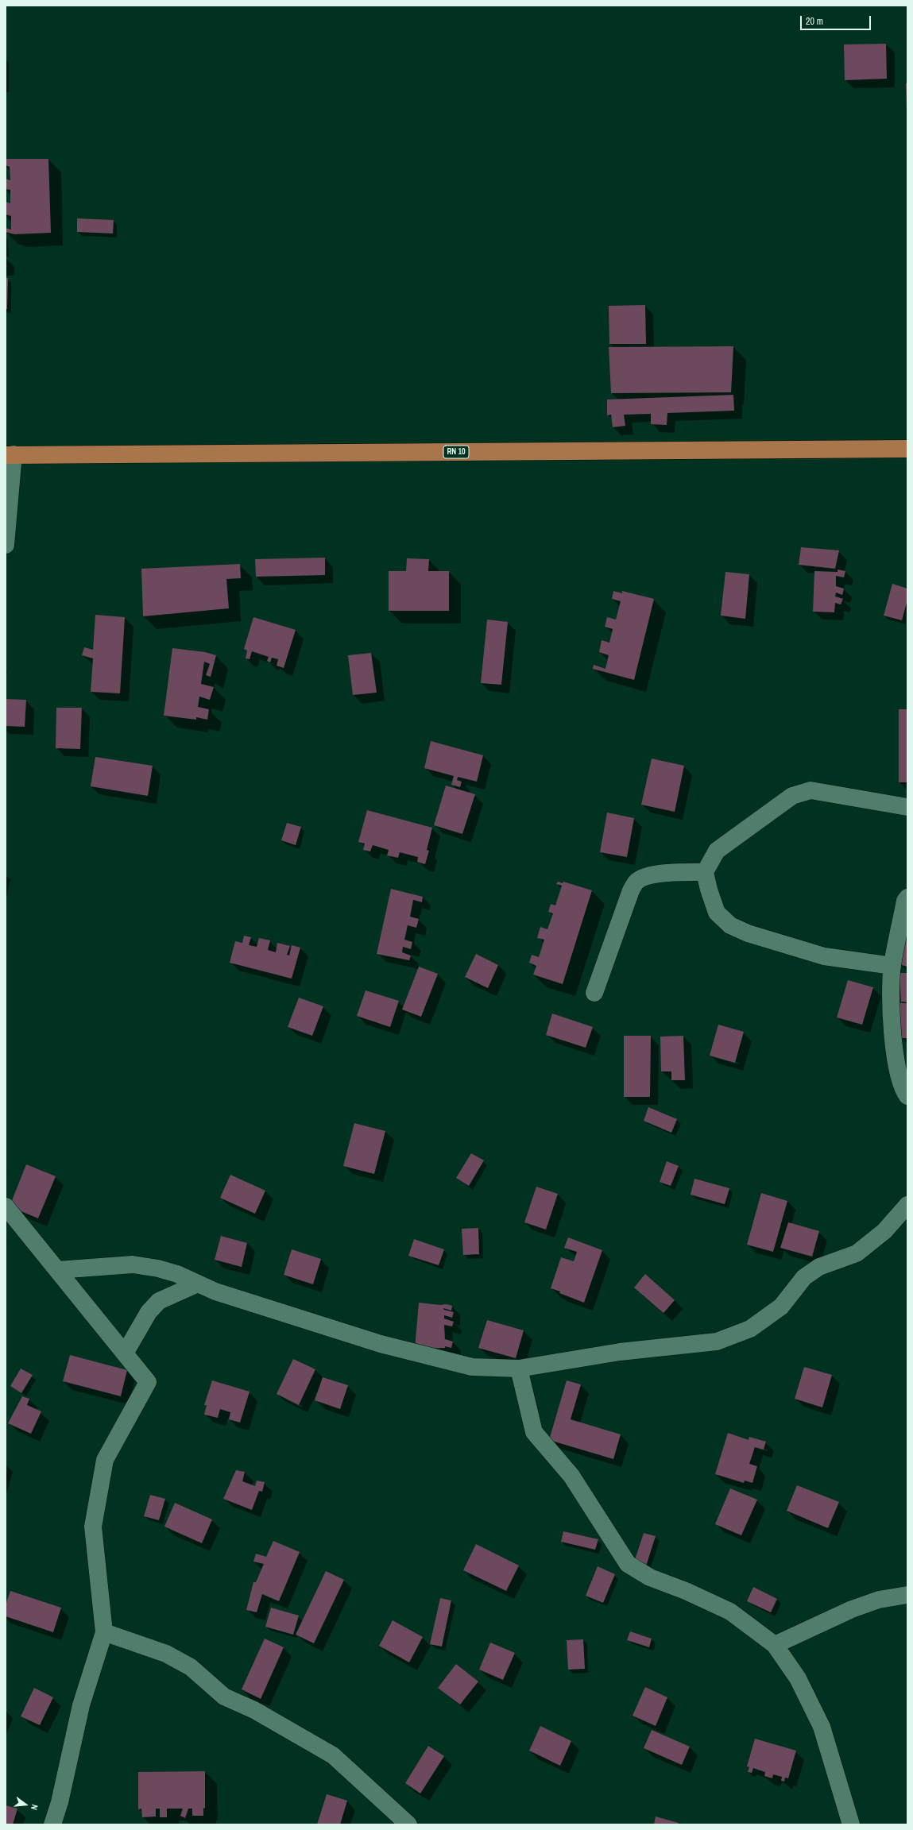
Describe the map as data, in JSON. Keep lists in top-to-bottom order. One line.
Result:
{"streets":{"main road":["RN 10"]},"scale_bar":"20 m","north":"right"}
